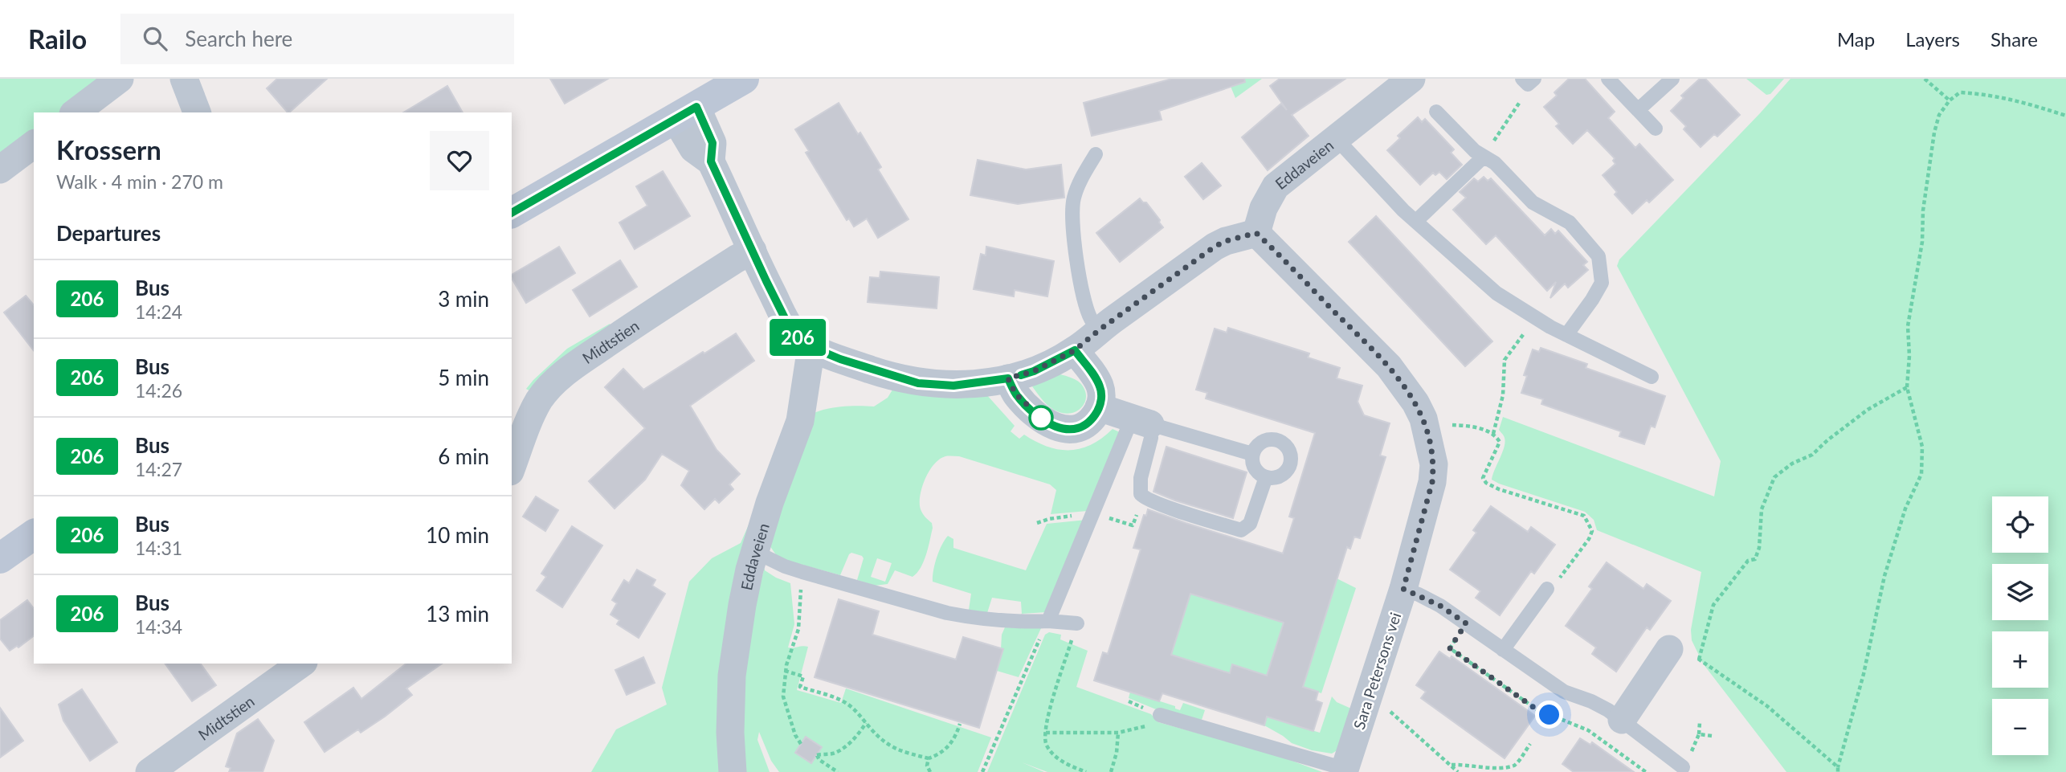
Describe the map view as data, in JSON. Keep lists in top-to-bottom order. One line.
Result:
{"streets":{"street":["Eddaveien","Midtstien","Sara Petersons vei"]},"crossings":[["Eddaveien","Sara Petersons vei"]],"lines":["bus line 206"],"page":{"header":"Railo","search":"Search here","nav":["Map","Layers","Share"],"on_map":"206","heading":[["Krossern","Walk · 4 min · 270 m"],"Departures"],"list":[{"mark":"206","name":"Bus","note":"14:24","value":"3 min"},{"mark":"206","name":"Bus","note":"14:26","value":"5 min"},{"mark":"206","name":"Bus","note":"14:27","value":"6 min"},{"mark":"206","name":"Bus","note":"14:31","value":"10 min"},{"mark":"206","name":"Bus","note":"14:34","value":"13 min"}],"map_buttons":["+","−"]}}
